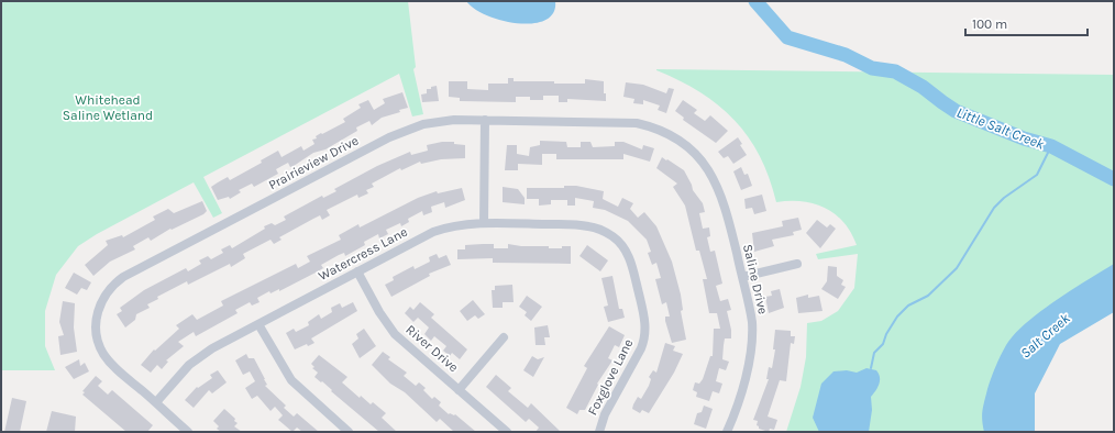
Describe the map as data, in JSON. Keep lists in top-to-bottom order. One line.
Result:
{"streets":{"street":["Prairieview Drive","Watercress Lane","Saline Drive","River Drive","Foxglove Lane"]},"crossings":[["Prairieview Drive","Watercress Lane"],["Prairieview Drive","Saline Drive"],["Watercress Lane","River Drive"],["Watercress Lane","Foxglove Lane"]],"water":["Little Salt Creek","Salt Creek"],"parks":["Whitehead Saline Wetland"],"scale_bar":"100 m"}
